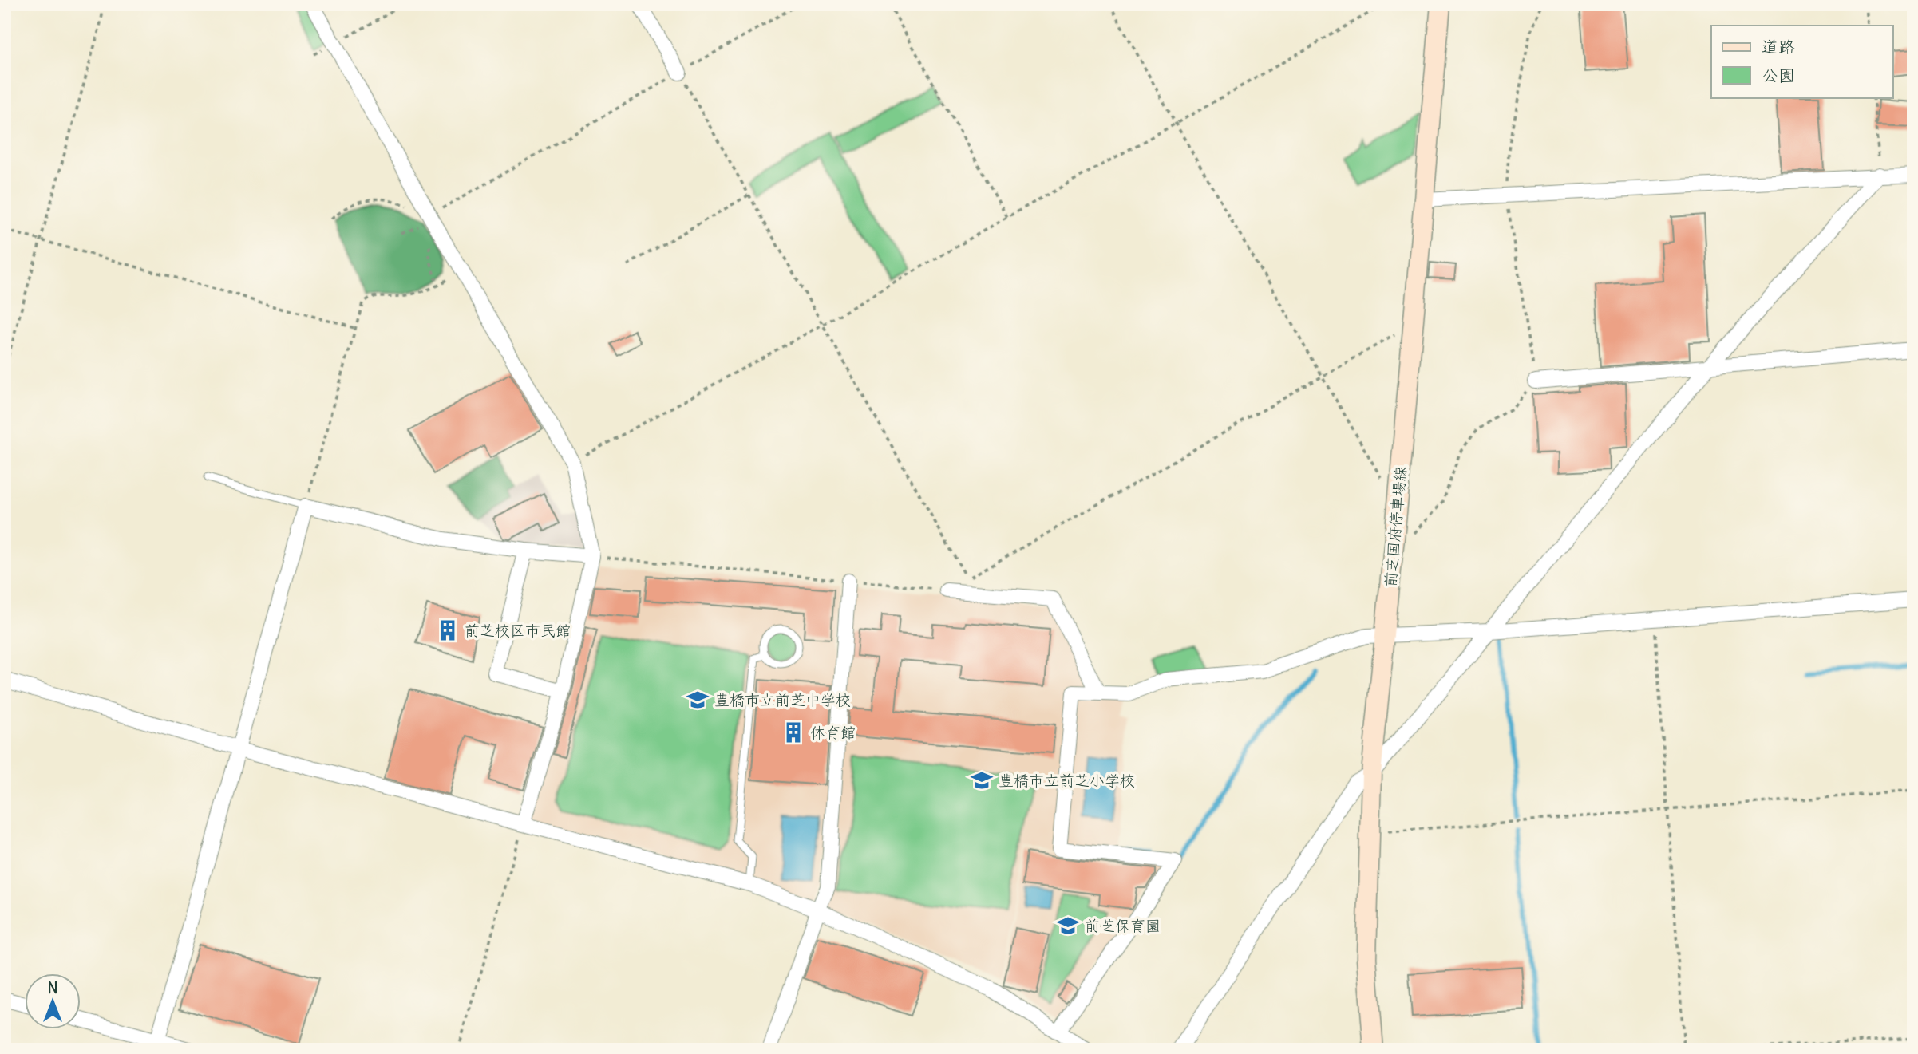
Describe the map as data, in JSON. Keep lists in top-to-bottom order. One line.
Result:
{"streets":{"main road":["前芝国府停車場線"]},"places":{"building":["前芝校区市民館","体育館"],"school or university":["豊橋市立前芝中学校","豊橋市立前芝小学校","前芝保育園"]},"legend":["道路","公園"],"north":"top"}
